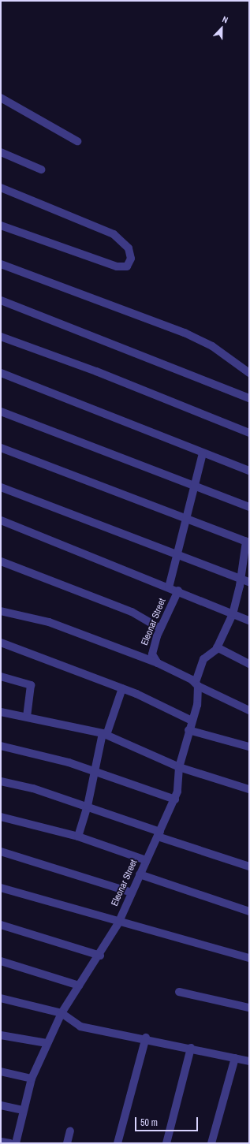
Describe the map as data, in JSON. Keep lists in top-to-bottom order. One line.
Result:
{"streets":{"street":["Eleonar Street"]},"scale_bar":"50 m","north":"top"}
